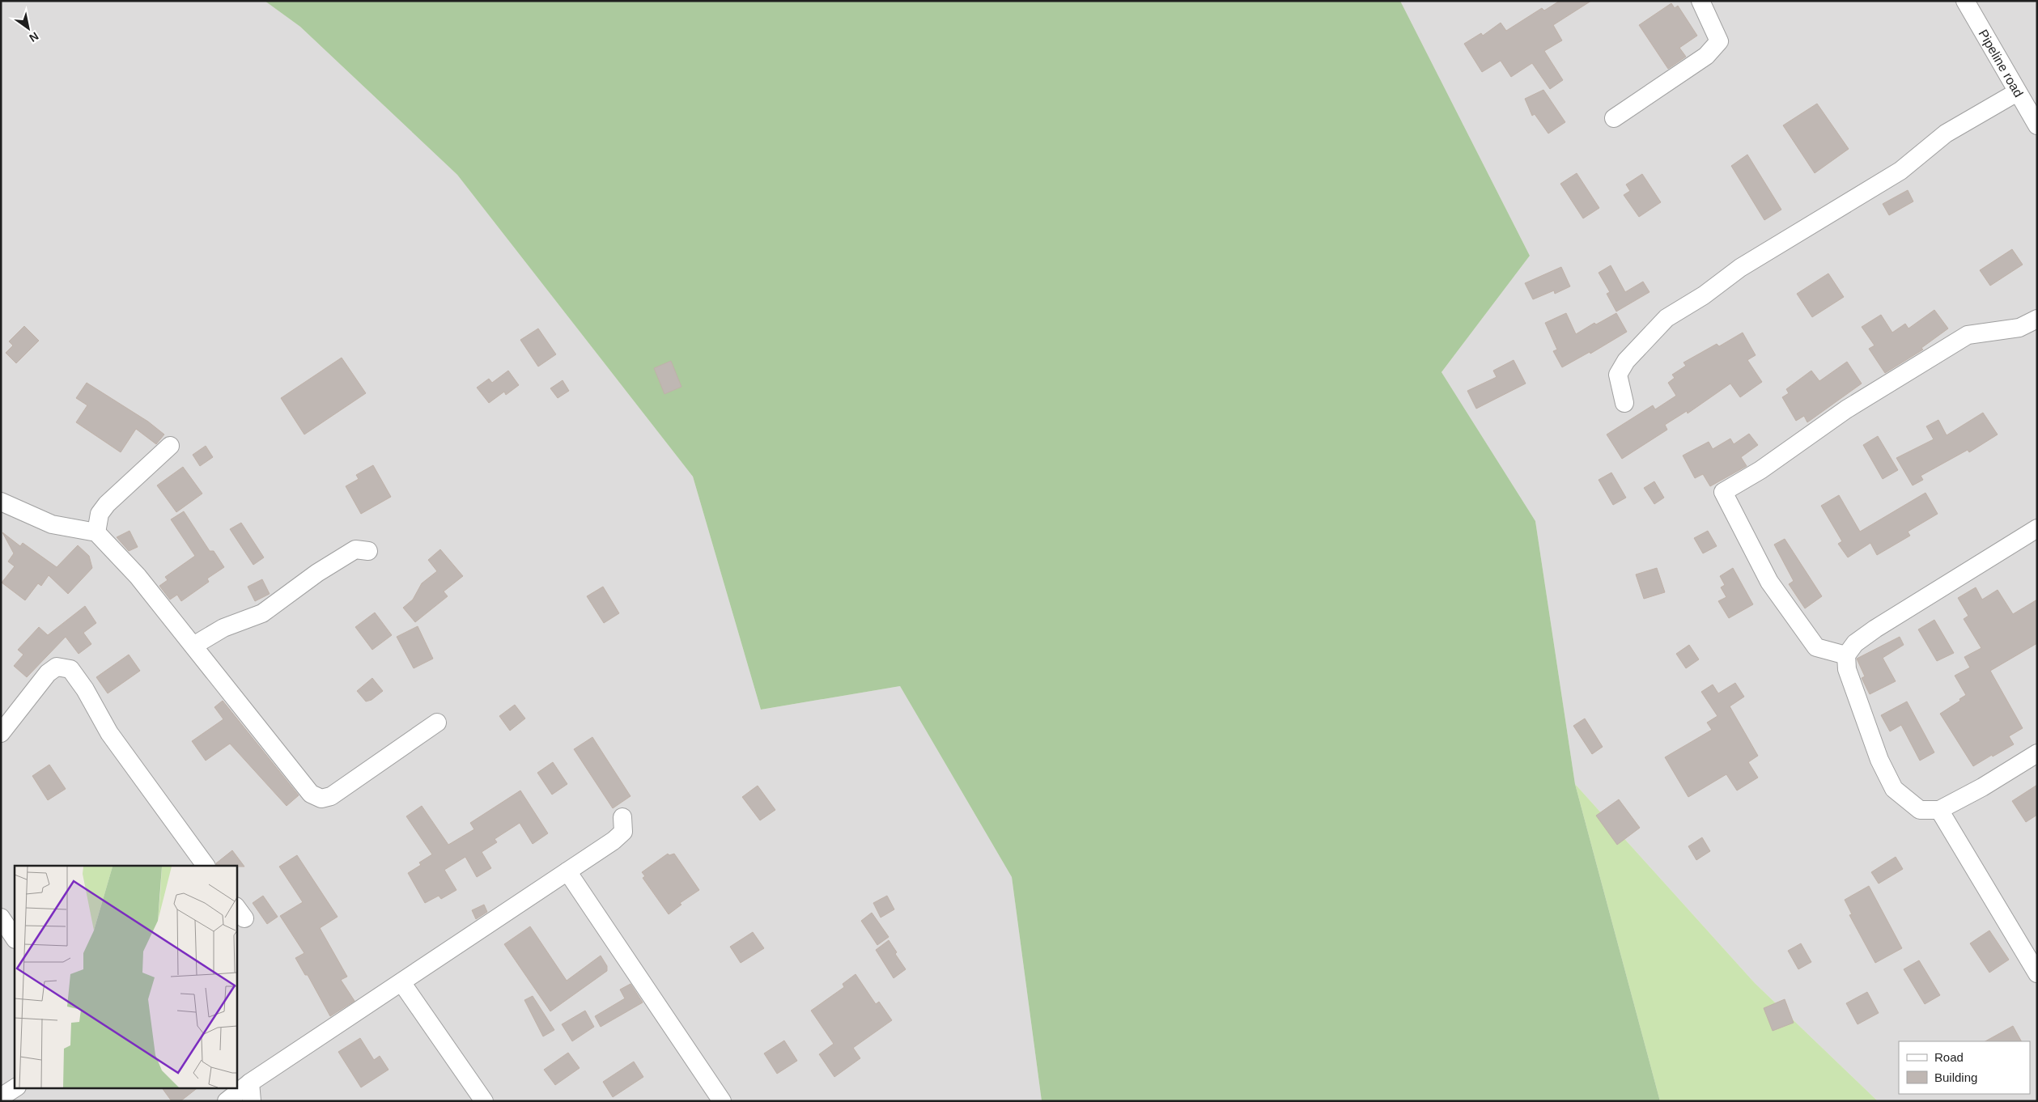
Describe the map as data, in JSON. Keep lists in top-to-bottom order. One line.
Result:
{"streets":{"street":["Pipeline road"]},"legend":["Road","Building"],"north":"bottom right"}
